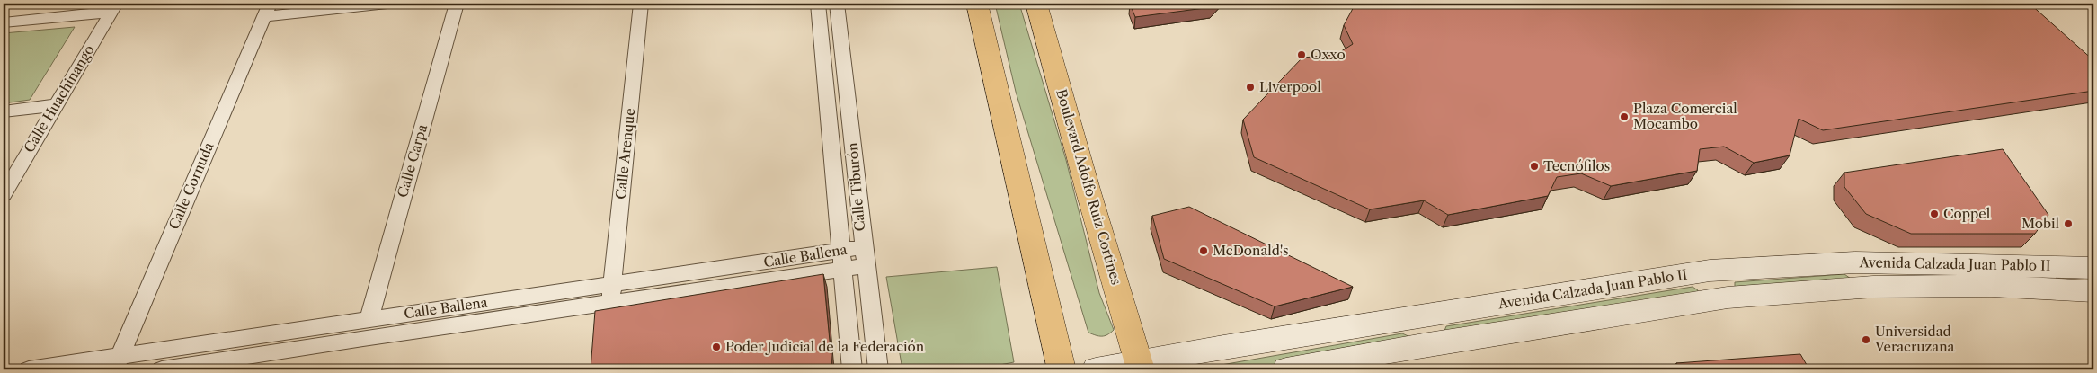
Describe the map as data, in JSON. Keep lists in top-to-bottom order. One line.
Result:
{"streets":{"main road":["Boulevard Adolfo Ruiz Cortines","Avenida Calzada Juan Pablo II"],"street":["Calle Huachinango","Calle Arenque","Calle Carpa","Calle Cornuda","Calle Tiburón","Calle Ballena"]},"crossings":[["Calle Arenque","Calle Ballena"],["Calle Carpa","Calle Ballena"],["Calle Cornuda","Calle Ballena"],["Calle Tiburón","Calle Ballena"],["Boulevard Adolfo Ruiz Cortines","Avenida Calzada Juan Pablo II"]],"places":["Oxxo","Liverpool","Plaza Comercial Mocambo","Tecnófilos","Coppel","Mobil","McDonald's","Universidad Veracruzana","Poder Judicial de la Federación"]}
